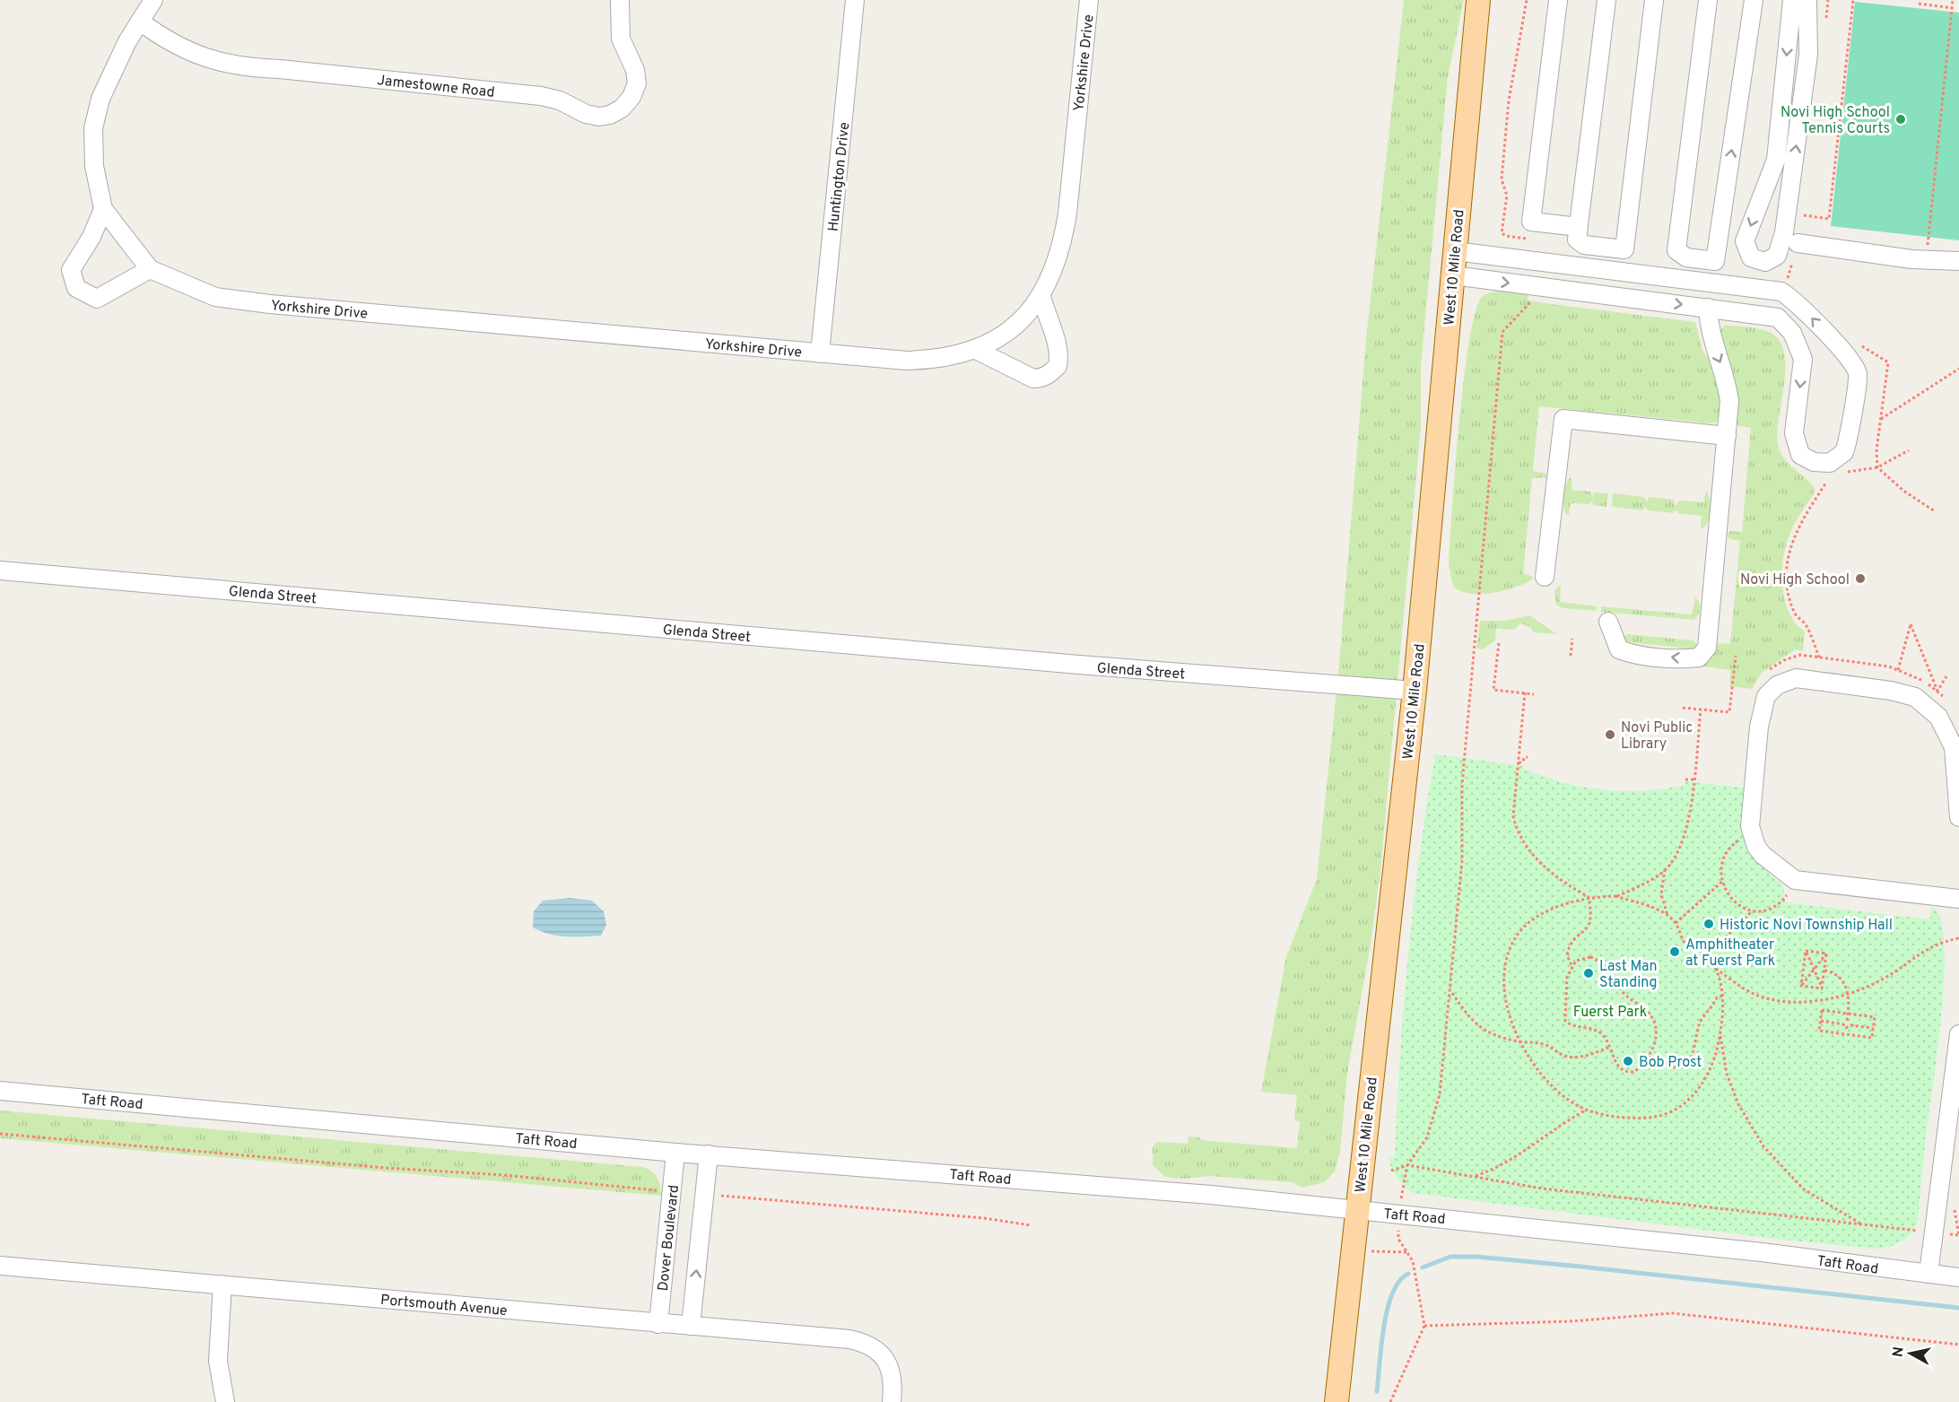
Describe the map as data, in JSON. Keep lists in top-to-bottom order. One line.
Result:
{"streets":{"main road":["West 10 Mile Road"],"street":["Yorkshire Drive","Jamestowne Road","Huntington Drive","Glenda Street","Taft Road","Dover Boulevard","Portsmouth Avenue"]},"crossings":[["Yorkshire Drive","Jamestowne Road"],["Yorkshire Drive","Huntington Drive"],["West 10 Mile Road","Glenda Street"],["West 10 Mile Road","Taft Road"],["Taft Road","Dover Boulevard"],["Dover Boulevard","Portsmouth Avenue"]],"parks":["Fuerst Park"],"places":["Novi High School Tennis Courts","Novi High School","Novi Public Library","Historic Novi Township Hall","Amphitheater at Fuerst Park","Last Man Standing","Bob Prost"],"north":"left"}
